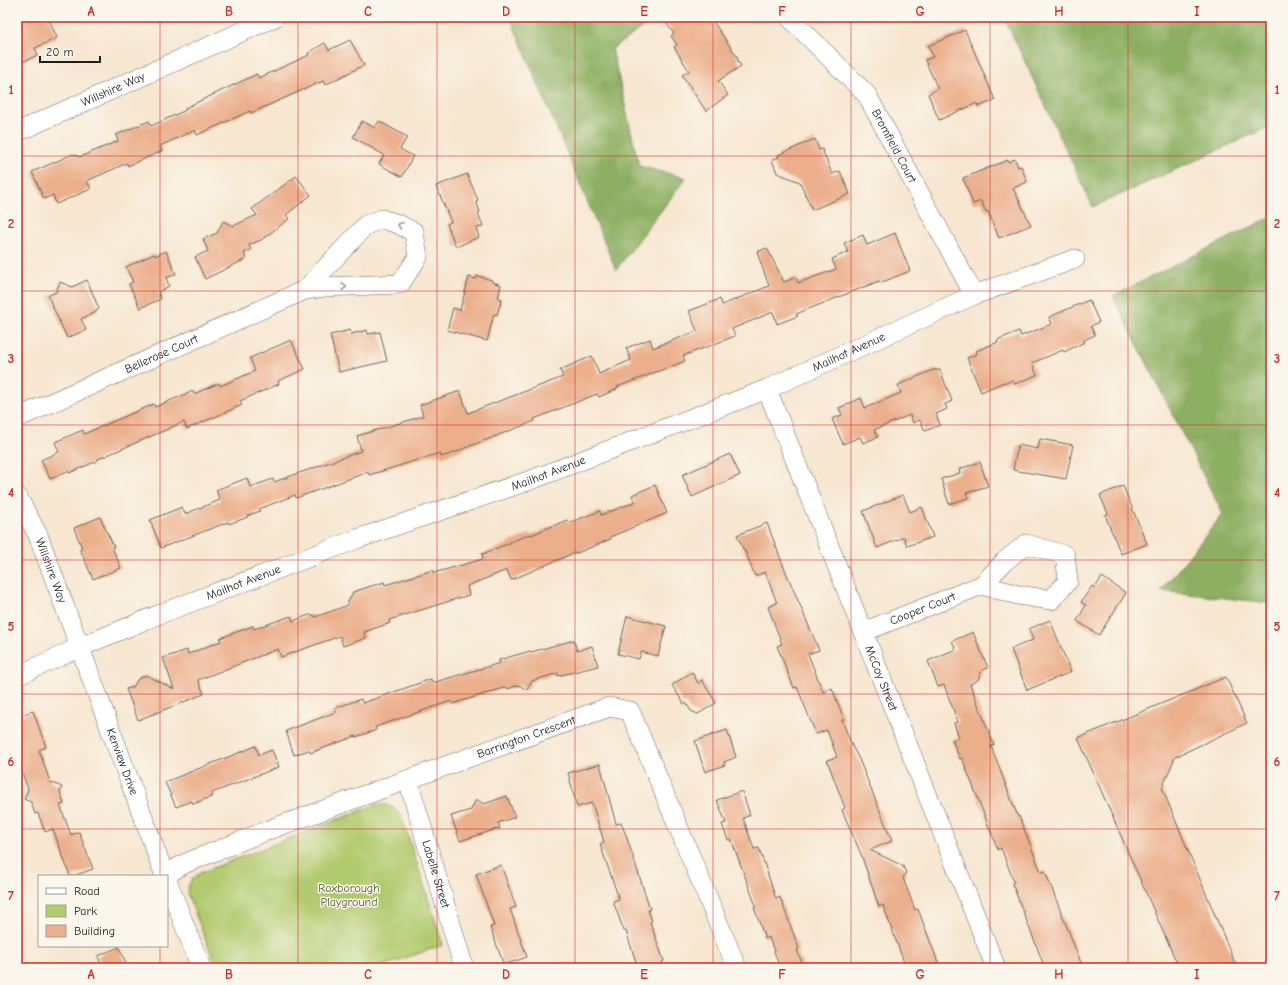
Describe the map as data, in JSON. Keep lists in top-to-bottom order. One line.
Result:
{"streets":{"street":["Willshire Way","Bromfield Court","Mailhot Avenue","Bellerose Court","Cooper Court","McCoy Street","Barrington Crescent","Kenview Drive","Labelle Street"]},"crossings":[["Willshire Way","Mailhot Avenue"],["Willshire Way","Kenview Drive"],["Bromfield Court","Mailhot Avenue"],["Mailhot Avenue","McCoy Street"],["Mailhot Avenue","Kenview Drive"],["Cooper Court","McCoy Street"],["Barrington Crescent","Labelle Street"]],"parks":["Roxborough Playground"],"legend":["Road","Park","Building"],"scale_bar":"20 m","grid":{"columns":["A","B","C","D","E","F","G","H","I"],"rows":["1","2","3","4","5","6","7"]}}
